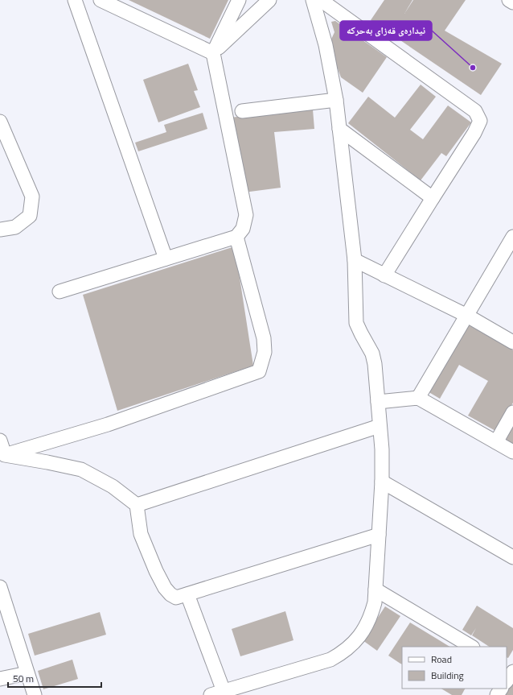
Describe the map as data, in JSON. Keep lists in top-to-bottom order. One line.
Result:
{"places":["ئیدارەی قەزای بەحرکە"],"legend":["Road","Building"],"scale_bar":"50 m"}
